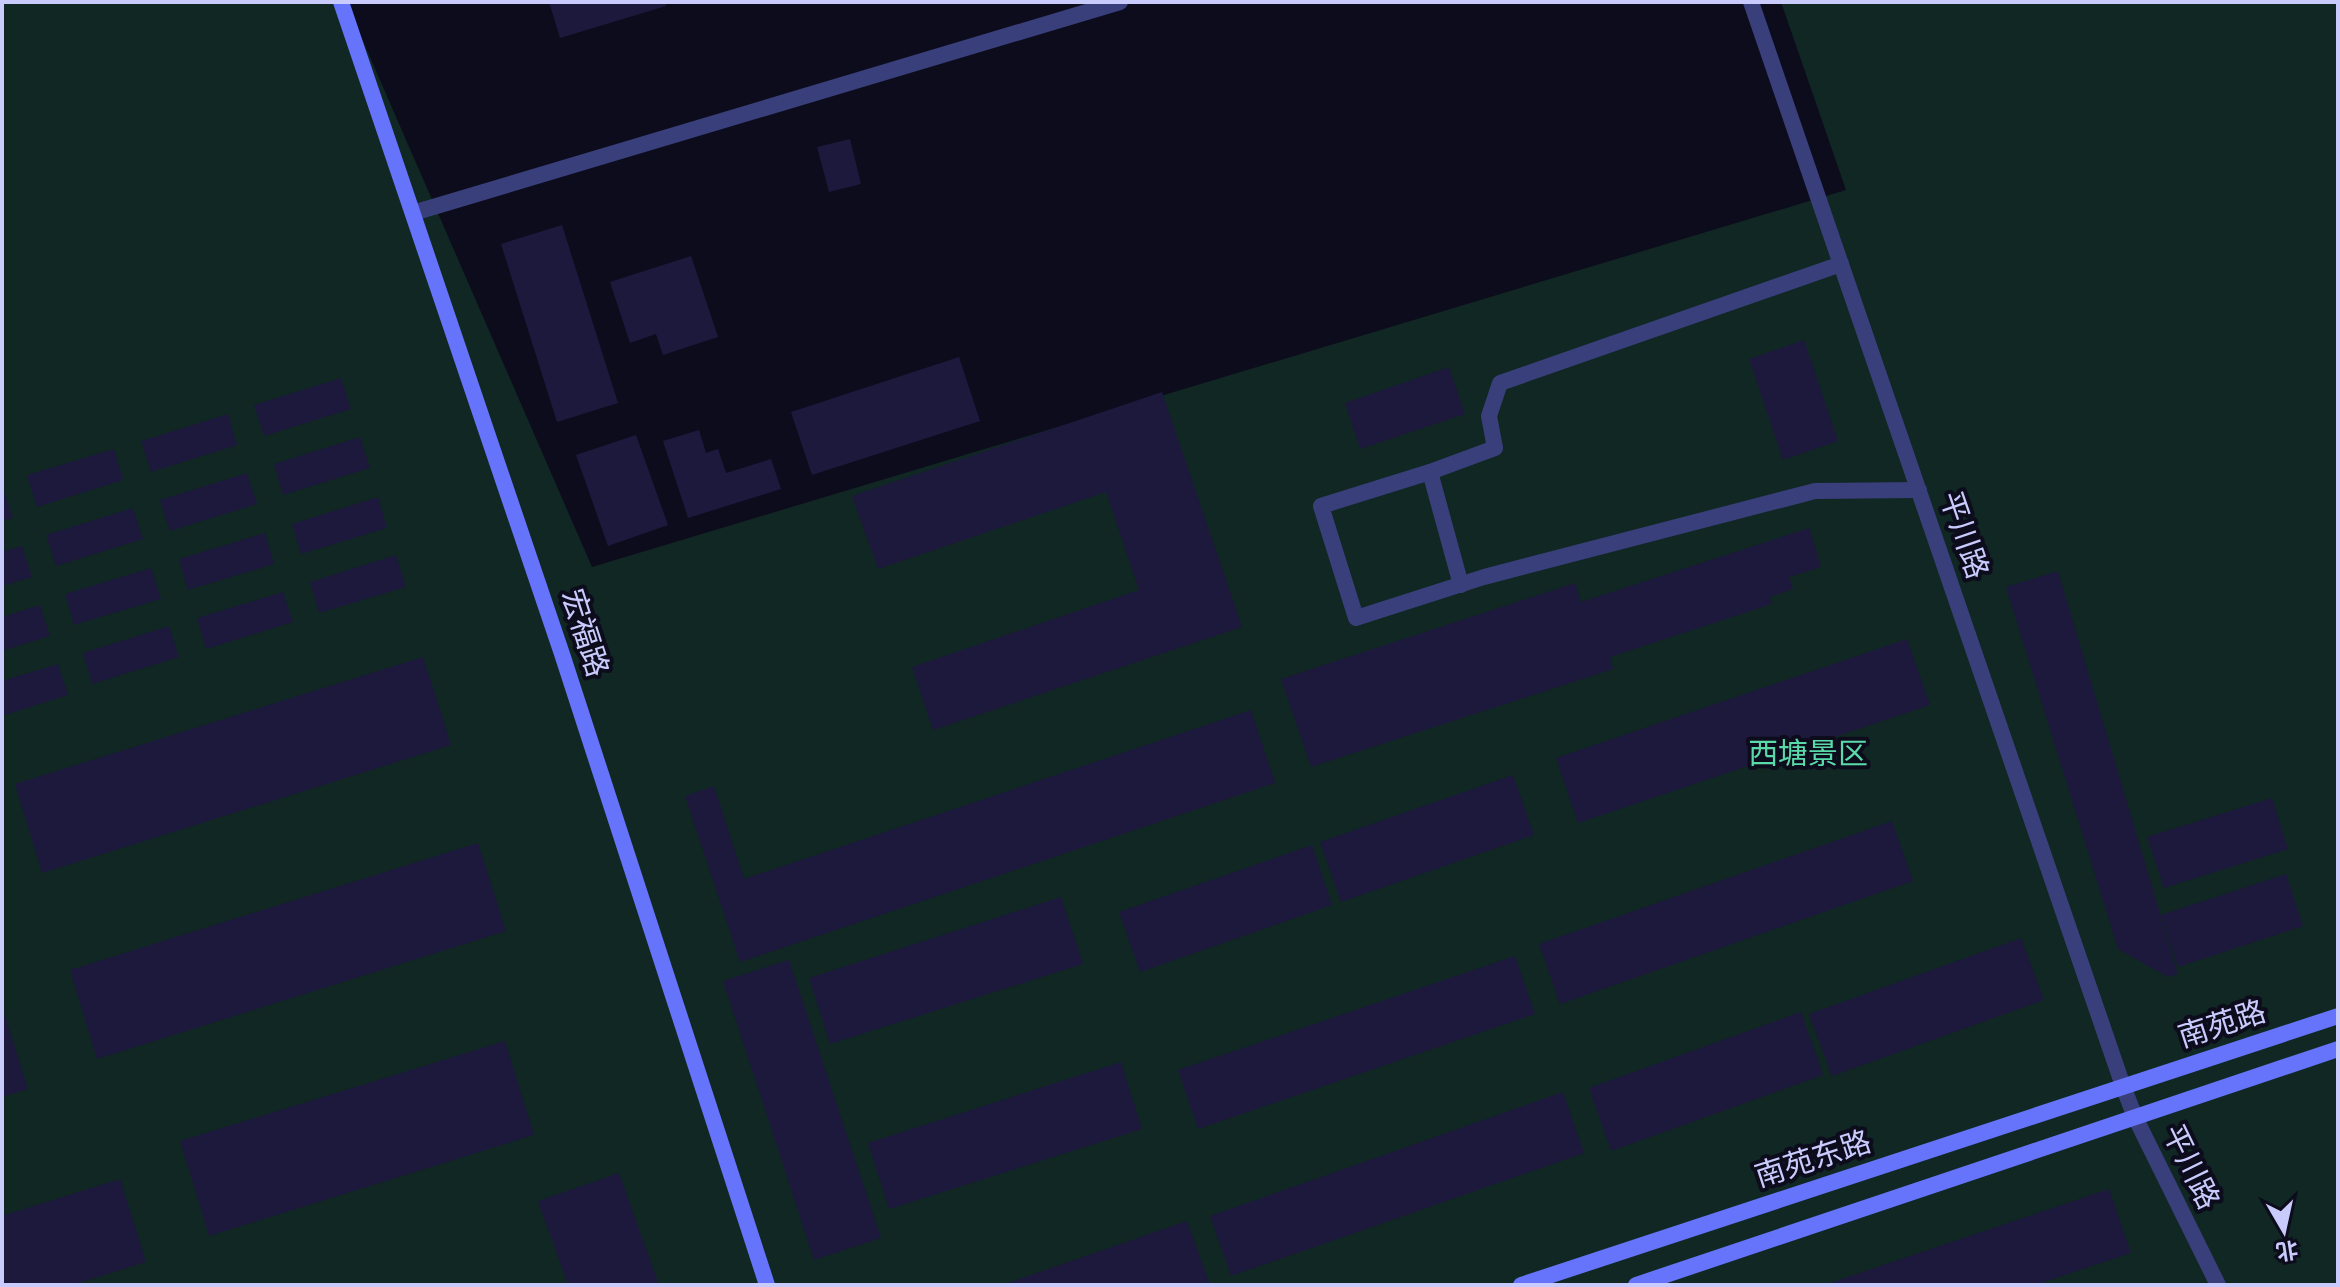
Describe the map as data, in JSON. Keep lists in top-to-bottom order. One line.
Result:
{"streets":{"main road":["宏福路","南苑路","南苑东路"],"street":["平川路"]},"crossings":[["平川路","南苑路"],["平川路","南苑东路"],["南苑路","南苑东路"]],"parks":["西塘景区"],"north":"bottom"}
